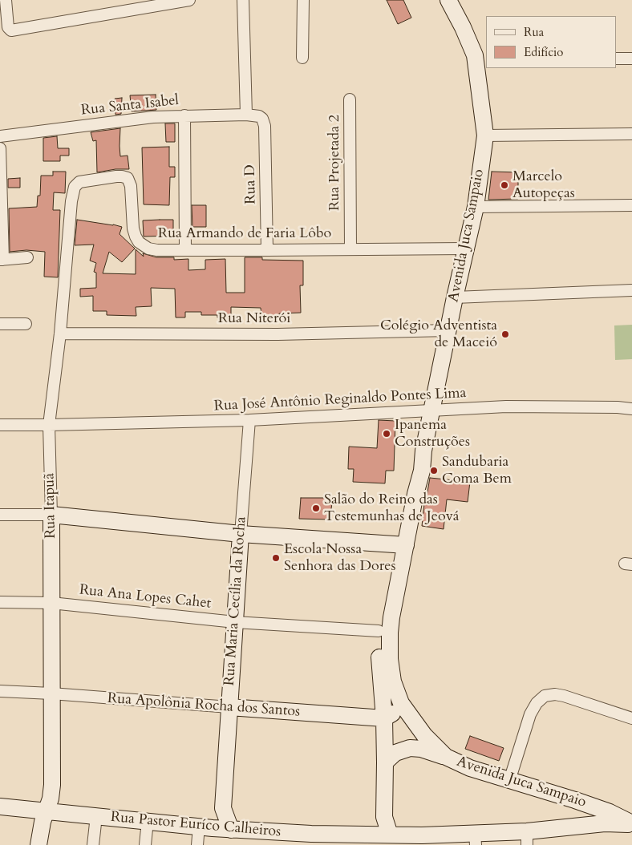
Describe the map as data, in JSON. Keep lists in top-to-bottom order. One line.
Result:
{"streets":{"main road":["Avenida Juca Sampaio","Rua Itapuã","Rua Maria Cecília da Rocha","Rua Apolônia Rocha dos Santos","Rua Pastor Euríco Calheiros"],"street":["Rua Santa Isabel","Rua Projetada 2","Rua D","Rua Armando de Faria Lôbo","Rua Niterói","Rua José Antônio Reginaldo Pontes Lima","Rua Ana Lopes Cahet"]},"crossings":[["Rua Santa Isabel","Rua D"],["Rua Projetada 2","Rua Armando de Faria Lôbo"],["Rua D","Rua Armando de Faria Lôbo"],["Rua Armando de Faria Lôbo","Avenida Juca Sampaio"],["Rua Armando de Faria Lôbo","Rua Itapuã"],["Avenida Juca Sampaio","Rua Niterói"],["Avenida Juca Sampaio","Rua José Antônio Reginaldo Pontes Lima"],["Avenida Juca Sampaio","Rua Ana Lopes Cahet"],["Avenida Juca Sampaio","Rua Apolônia Rocha dos Santos"],["Avenida Juca Sampaio","Rua Pastor Euríco Calheiros"],["Rua Niterói","Rua Itapuã"],["Rua José Antônio Reginaldo Pontes Lima","Rua Itapuã"],["Rua José Antônio Reginaldo Pontes Lima","Rua Maria Cecília da Rocha"],["Rua Itapuã","Rua Ana Lopes Cahet"],["Rua Itapuã","Rua Apolônia Rocha dos Santos"],["Rua Itapuã","Rua Pastor Euríco Calheiros"],["Rua Ana Lopes Cahet","Rua Maria Cecília da Rocha"],["Rua Maria Cecília da Rocha","Rua Apolônia Rocha dos Santos"],["Rua Maria Cecília da Rocha","Rua Pastor Euríco Calheiros"]],"places":["Marcelo Autopeças","Colégio Adventista de Maceió","Ipanema Construções","Sandubaria Coma Bem","Salão do Reino das Testemunhas de Jeová","Escola Nossa Senhora das Dores"],"legend":["Rua","Edifício"]}
